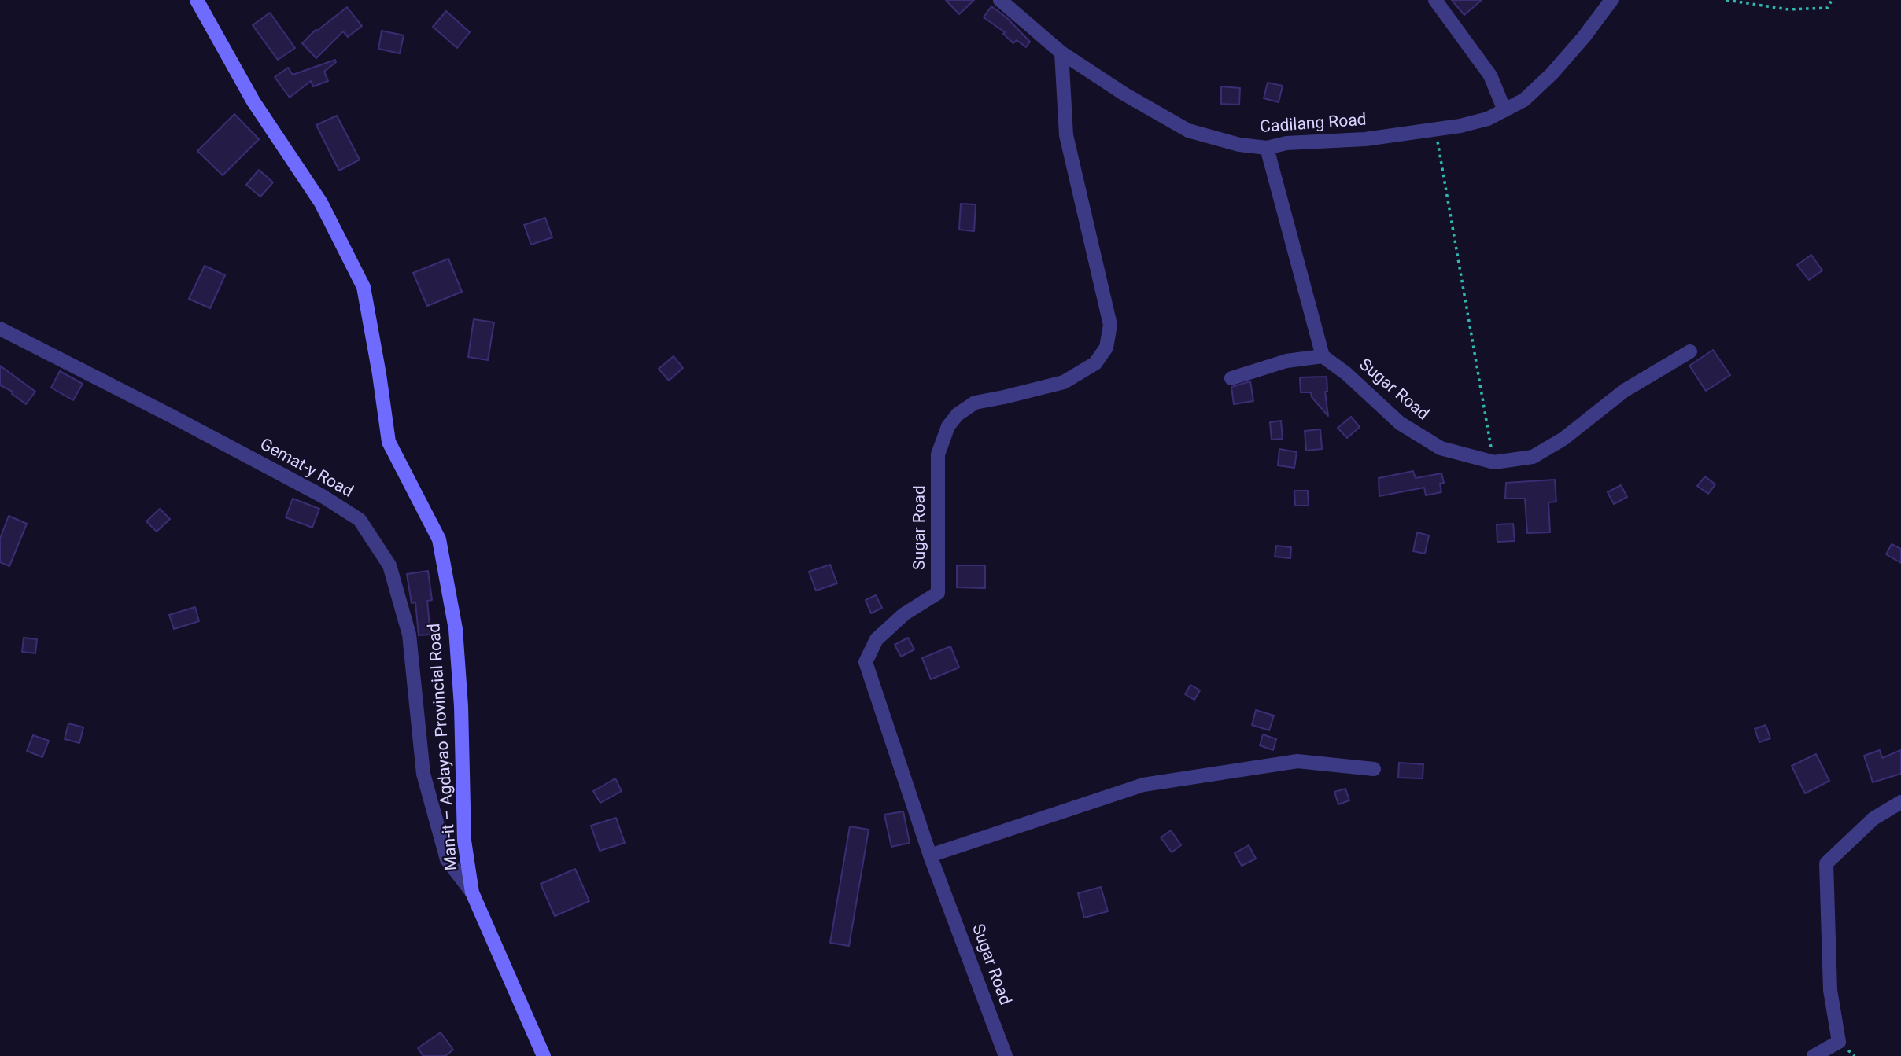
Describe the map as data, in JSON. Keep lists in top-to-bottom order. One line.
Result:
{"streets":{"street":["Cadilang Road","Sugar Road","Gemat-y Road","Man-it – Agdayao Provincial Road"]},"crossings":[["Cadilang Road","Sugar Road"],["Gemat-y Road","Man-it – Agdayao Provincial Road"]]}
